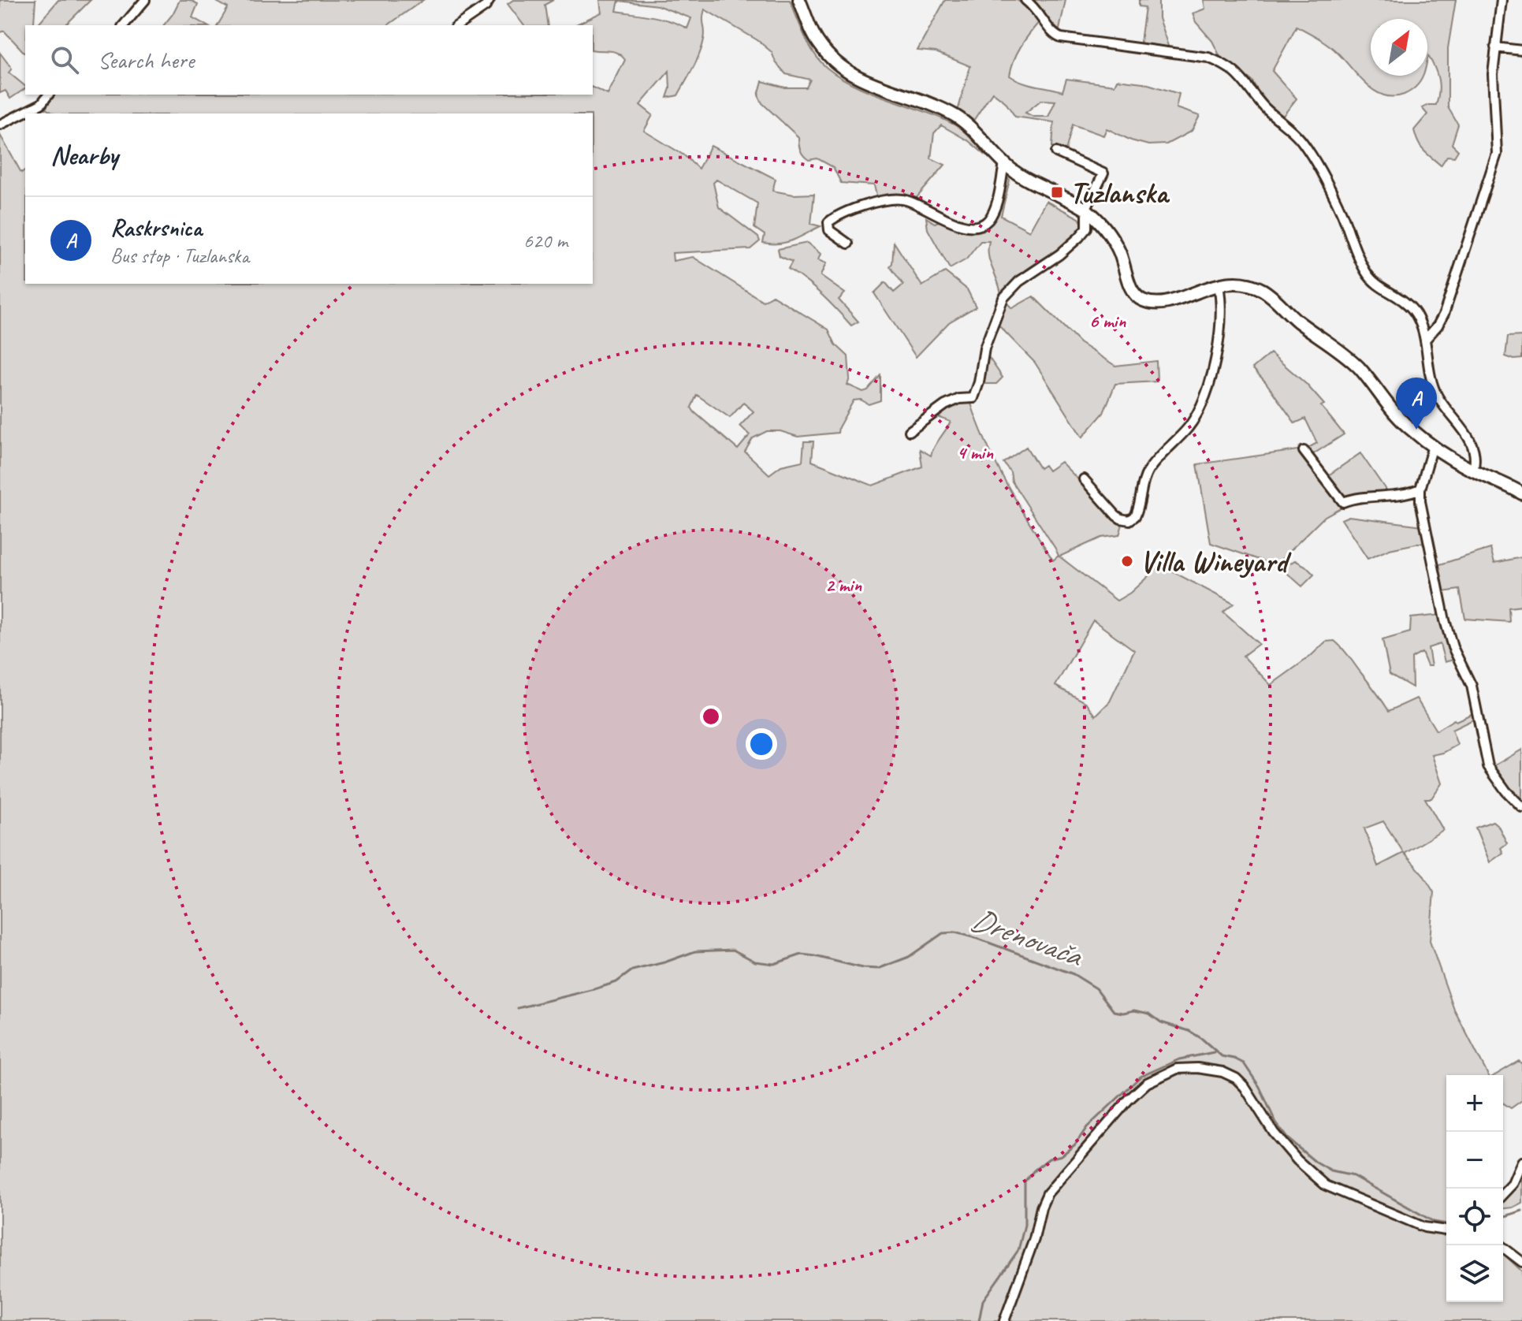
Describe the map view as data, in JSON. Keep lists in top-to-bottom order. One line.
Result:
{"water":["Drenovača"],"places":{"transit":["Tuzlanska"],"other":["Villa Wineyard"]},"north":"top right","page":{"search":"Search here","heading":"Nearby","list":[{"mark":"A","name":"Raskrsnica","note":"Bus stop · Tuzlanska","value":"620 m"}],"pins":"A","map_buttons":["+","−"]},"rings":["6 min","4 min","2 min"]}
